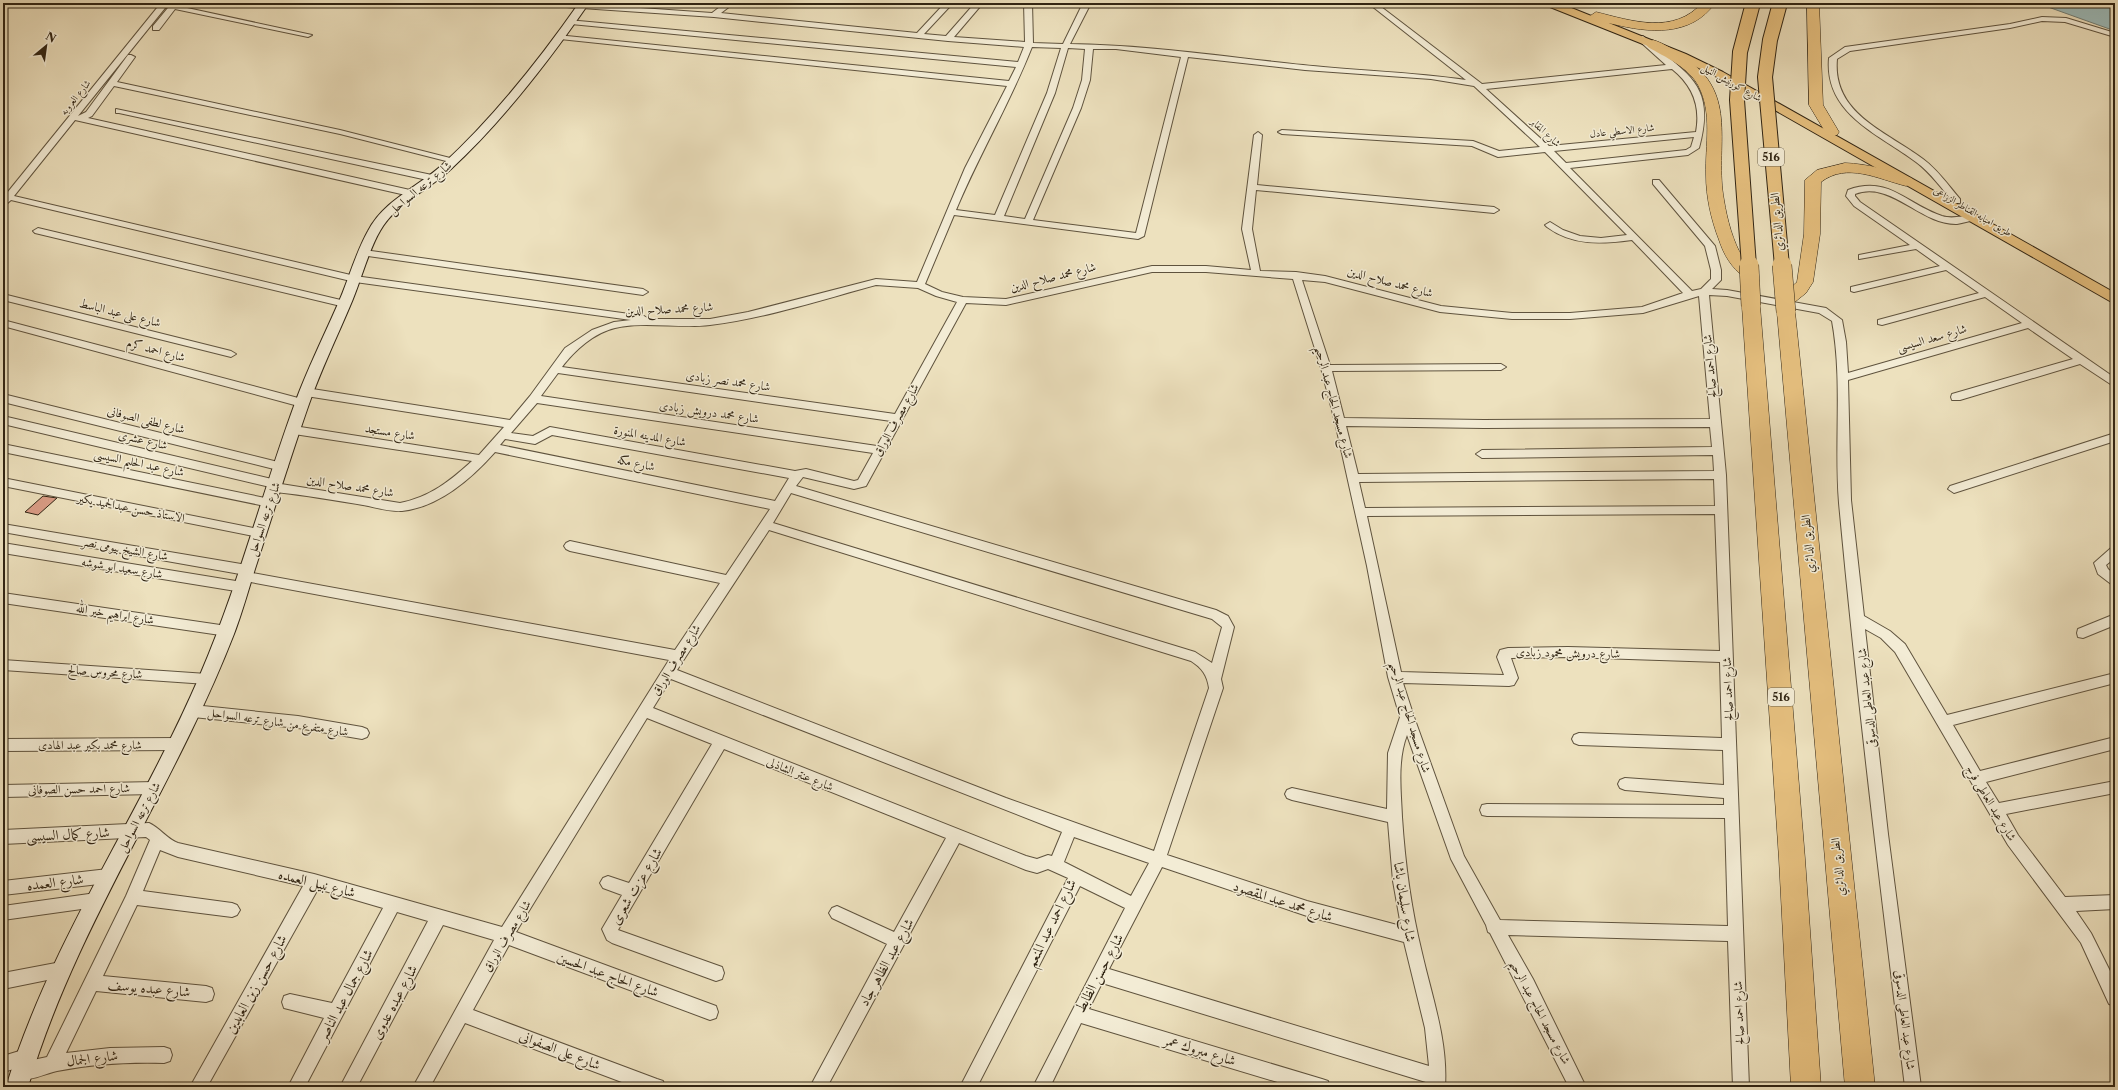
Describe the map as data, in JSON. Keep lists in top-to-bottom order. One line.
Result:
{"streets":{"highway":["516","الطريق الدائري"],"main road":["شارع كورنيش النيل","شارع ترعه السواحل","طريق امبابه القناطر الزراعى"],"street":["شارع العروبه","شارع الاسطي عادل","شارع المقابر","شارع محمد صلاح الدين","شارع على عبد الباسط","شارع سعد السيسى","شارع احمد كرم","شارع احمد صالح","شارع محمد نصر زبادى","شارع مسجد الحاج عبد الرحيم","شارع محمد درويش زبادى","شارع لطفى الصوفانى","شارع مصرف الوراق","شارع مستجد","شارع المدينه المنورة","شارع عشرى","شارع عبد الحليم السيسى","شارع مكه","الاستاذ حسن عبدالحميد يكير","شارع الشيخ بيومى نصر","شارع سعيد ابو شوشه","شارع ابراهيم خير الله","شارع درويش محمود زبادى","شارع محروس صالح","شارع عبد العاطى الدسوقى","شارع متفرع من شارع ترعه السواحل","شارع محمد بكير عبد الهادى","شارع عنتر الشاذلى","شارع احمد حسن الصوفانى","شارع عبد العاطى فرج","شارع كمال السيسى","شارع العمده","شارع نبيل العمده","شارع عزت شعرى","شارع محمد عبد المقصود","شارع سليمان باشا","شارع احمد عبد المنعم","شارع عبد الظاهر جاد","شارع حسن الظابط","شارع الحاج عبد الحسين","شارع حسن زين العابدين","شارع عبده يوسف","شارع جمال عبد الناصر","شارع عبده عدوى","شارع على الصفوانى","شارع مبروك عمر","شارع الجمال"]},"crossings":[["شارع كورنيش النيل","طريق امبابه القناطر الزراعى"],["شارع الاسطي عادل","شارع المقابر"],["شارع المقابر","شارع محمد صلاح الدين"],["شارع ترعه السواحل","شارع محمد صلاح الدين"],["شارع ترعه السواحل","شارع احمد كرم"],["شارع ترعه السواحل","شارع لطفى الصوفانى"],["شارع ترعه السواحل","شارع مستجد"],["شارع ترعه السواحل","شارع عشرى"],["شارع ترعه السواحل","شارع عبد الحليم السيسى"],["شارع ترعه السواحل","الاستاذ حسن عبدالحميد يكير"],["شارع ترعه السواحل","شارع الشيخ بيومى نصر"],["شارع ترعه السواحل","شارع سعيد ابو شوشه"],["شارع ترعه السواحل","شارع ابراهيم خير الله"],["شارع ترعه السواحل","شارع محروس صالح"],["شارع ترعه السواحل","شارع متفرع من شارع ترعه السواحل"],["شارع ترعه السواحل","شارع محمد بكير عبد الهادى"],["شارع ترعه السواحل","شارع احمد حسن الصوفانى"],["شارع ترعه السواحل","شارع كمال السيسى"],["شارع ترعه السواحل","شارع العمده"],["شارع ترعه السواحل","شارع نبيل العمده"],["شارع ترعه السواحل","شارع الجمال"],["شارع محمد صلاح الدين","شارع احمد كرم"],["شارع محمد صلاح الدين","شارع احمد صالح"],["شارع محمد صلاح الدين","شارع محمد نصر زبادى"],["شارع محمد صلاح الدين","شارع مسجد الحاج عبد الرحيم"],["شارع محمد صلاح الدين","شارع محمد درويش زبادى"],["شارع محمد صلاح الدين","شارع مصرف الوراق"],["شارع محمد صلاح الدين","شارع مستجد"],["شارع محمد صلاح الدين","شارع المدينه المنورة"],["شارع محمد صلاح الدين","شارع عشرى"],["شارع محمد صلاح الدين","شارع عبد الحليم السيسى"],["شارع محمد صلاح الدين","شارع مكه"],["شارع محمد صلاح الدين","شارع عبد العاطى الدسوقى"],["شارع سعد السيسى","شارع عبد العاطى الدسوقى"],["شارع احمد صالح","شارع درويش محمود زبادى"],["شارع محمد نصر زبادى","شارع مصرف الوراق"],["شارع مسجد الحاج عبد الرحيم","شارع درويش محمود زبادى"],["شارع مسجد الحاج عبد الرحيم","شارع سليمان باشا"],["شارع محمد درويش زبادى","شارع مصرف الوراق"],["شارع مصرف الوراق","شارع المدينه المنورة"],["شارع مصرف الوراق","شارع مكه"],["شارع مصرف الوراق","شارع عنتر الشاذلى"],["شارع مصرف الوراق","شارع نبيل العمده"],["شارع مصرف الوراق","شارع محمد عبد المقصود"],["شارع مصرف الوراق","شارع حسن الظابط"],["شارع مصرف الوراق","شارع الحاج عبد الحسين"],["شارع مصرف الوراق","شارع على الصفوانى"],["شارع عشرى","شارع عبد الحليم السيسى"],["شارع الشيخ بيومى نصر","شارع سعيد ابو شوشه"],["شارع عبد العاطى الدسوقى","شارع عبد العاطى فرج"],["شارع عنتر الشاذلى","شارع عزت شعرى"],["شارع عنتر الشاذلى","شارع احمد عبد المنعم"],["شارع عنتر الشاذلى","شارع عبد الظاهر جاد"],["شارع كمال السيسى","شارع نبيل العمده"],["شارع نبيل العمده","شارع الحاج عبد الحسين"],["شارع نبيل العمده","شارع حسن زين العابدين"],["شارع نبيل العمده","شارع جمال عبد الناصر"],["شارع نبيل العمده","شارع عبده عدوى"],["شارع محمد عبد المقصود","شارع سليمان باشا"],["شارع محمد عبد المقصود","شارع حسن الظابط"],["شارع احمد عبد المنعم","شارع عبد الظاهر جاد"],["شارع حسن الظابط","شارع مبروك عمر"]],"north":"top right"}
